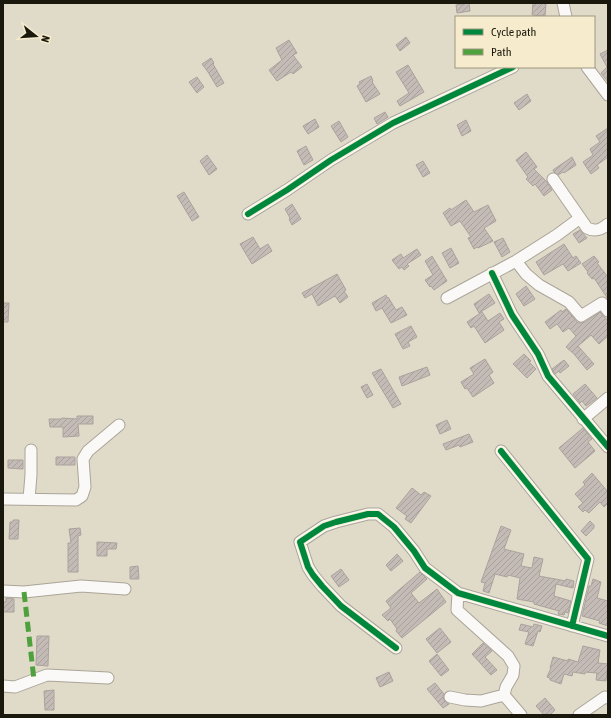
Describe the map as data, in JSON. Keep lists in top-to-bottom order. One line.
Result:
{"legend":["Cycle path","Path"],"north":"right"}
